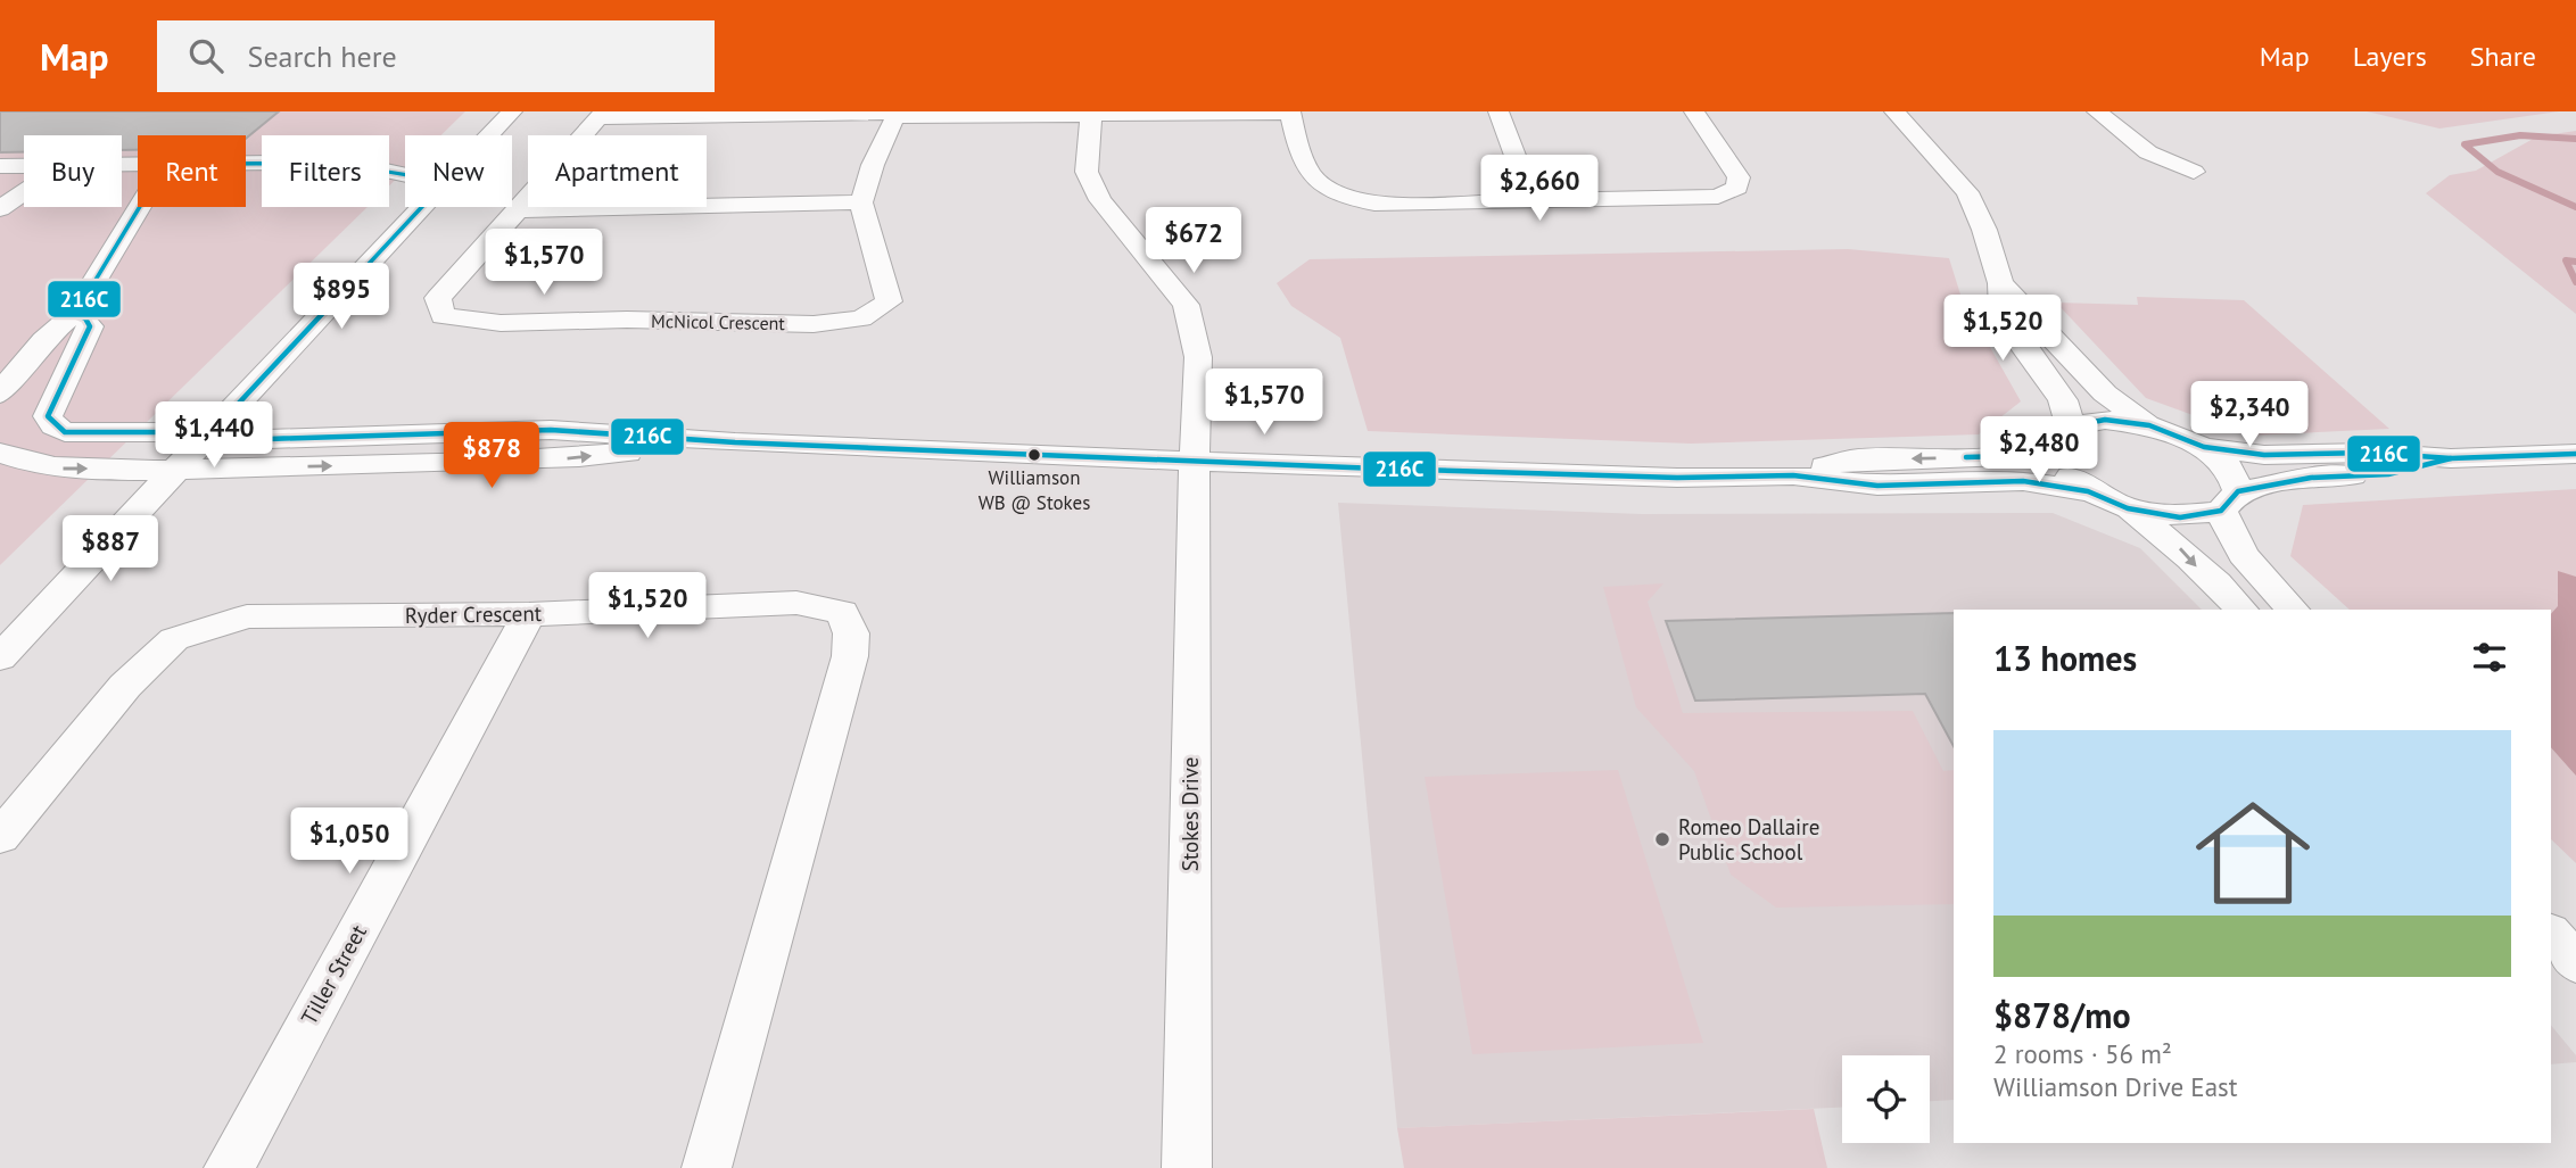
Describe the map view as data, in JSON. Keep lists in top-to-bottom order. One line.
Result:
{"streets":{"street":["McNicol Crescent","Ryder Crescent","Stokes Drive","Tiller Street"]},"crossings":[["Ryder Crescent","Tiller Street"]],"places":["Williamson WB @ Stokes","Romeo Dallaire Public School"],"lines":["transit line 216C"],"page":{"header":"Map","search":"Search here","nav":["Map","Layers","Share"],"chip":["Buy","Rent","Filters","New","Apartment"],"price":["$2,660","$672","$1,570","$895","$1,520","$1,570","$2,340","$1,440","$2,480","$878","$887","$1,520","$1,050"],"heading":"13 homes","list":[{"name":"$878/mo","note":"2 rooms · 56 m² · Williamson Drive East"}]}}
